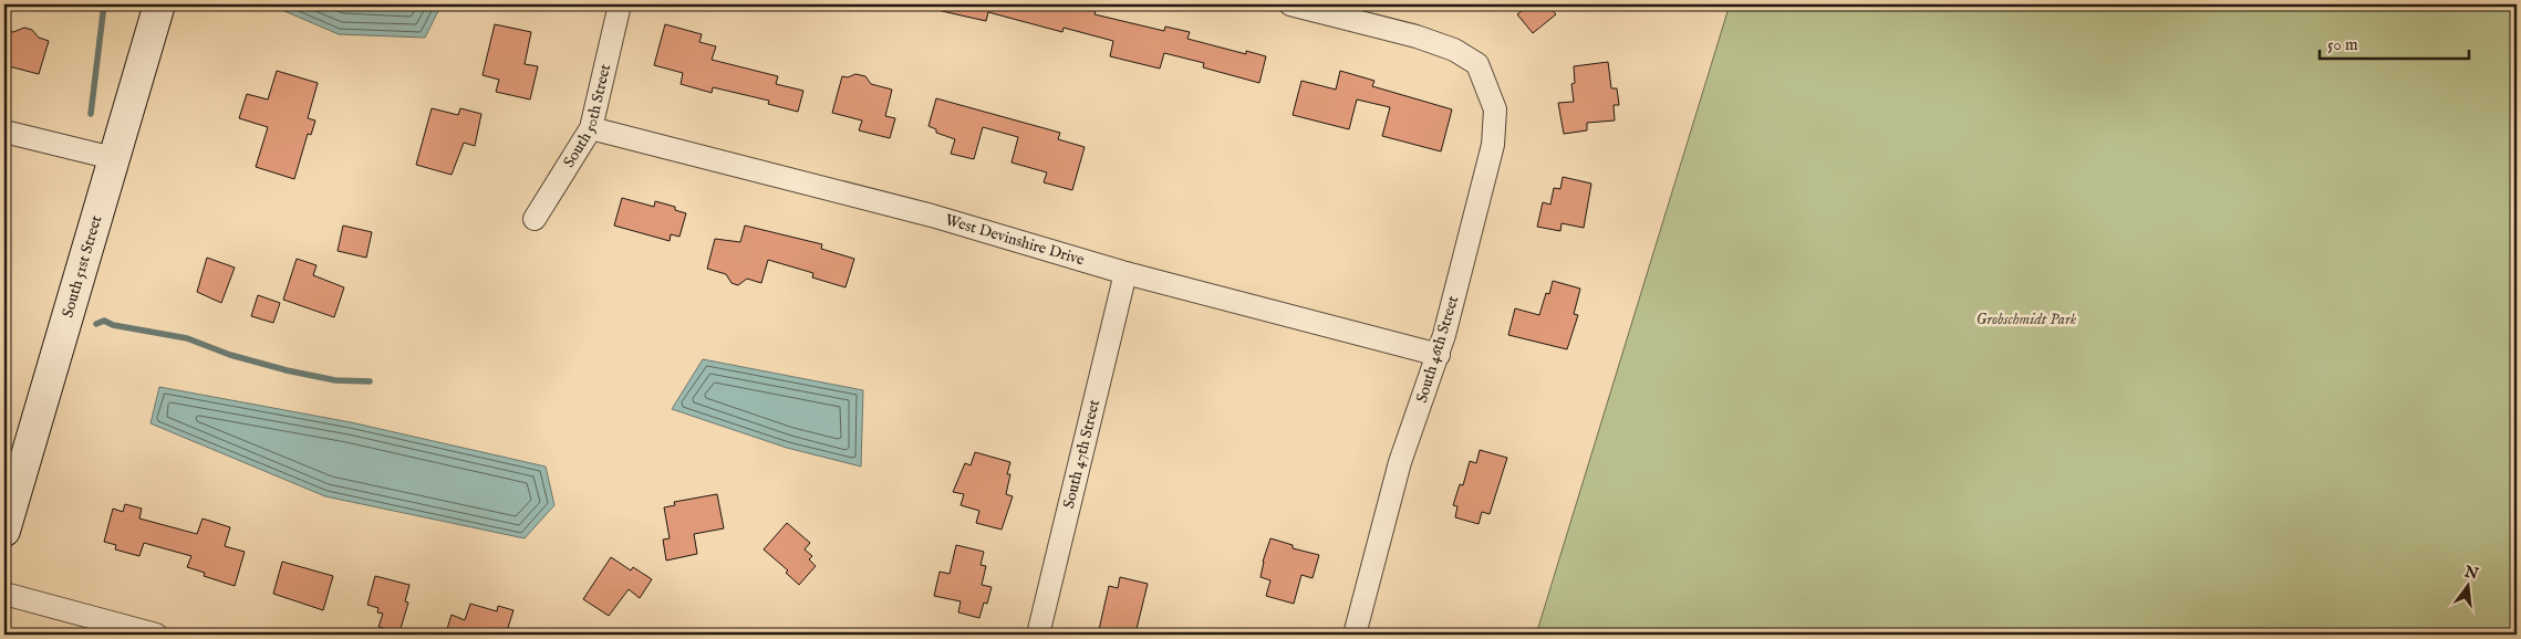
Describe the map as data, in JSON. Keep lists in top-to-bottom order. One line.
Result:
{"streets":{"street":["South 50th Street","West Devinshire Drive","South 51st Street","South 46th Street","South 47th Street"]},"crossings":[["South 50th Street","West Devinshire Drive"],["West Devinshire Drive","South 46th Street"],["West Devinshire Drive","South 47th Street"]],"parks":["Grobschmidt Park"],"scale_bar":"50 m","north":"top"}
